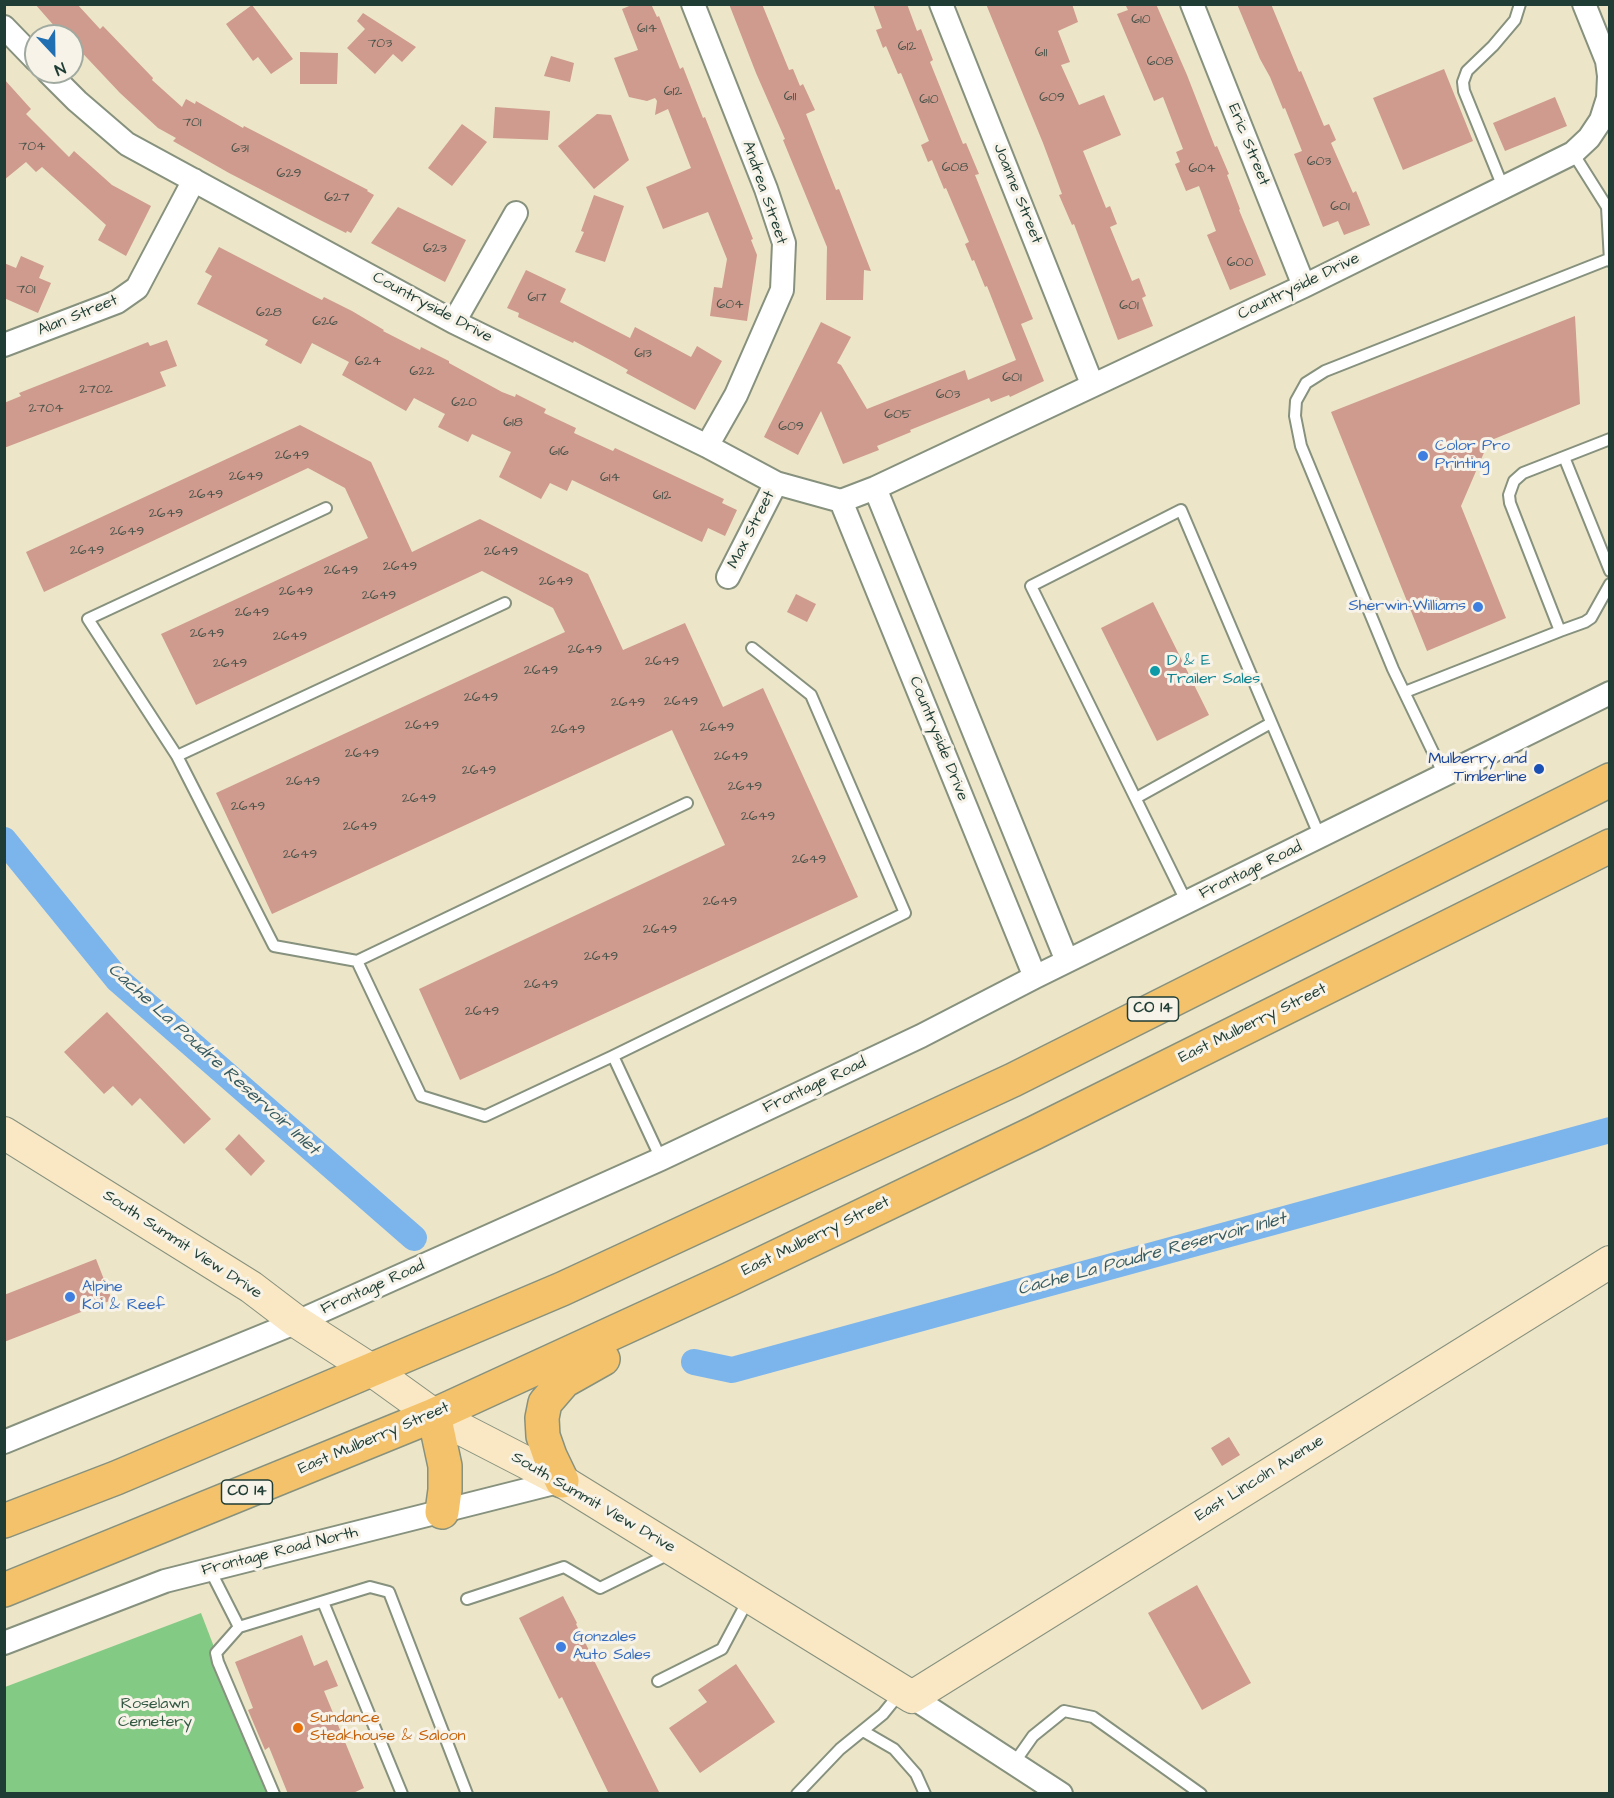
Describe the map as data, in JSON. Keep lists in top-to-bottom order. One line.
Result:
{"streets":{"highway":["CO 14","East Mulberry Street"],"street":["Eric Street","Andrea Street","Joanne Street","Countryside Drive","Alan Street","Max Street","Frontage Road","South Summit View Drive","East Lincoln Avenue","Frontage Road North"]},"crossings":[["Eric Street","Countryside Drive"],["Andrea Street","Countryside Drive"],["Joanne Street","Countryside Drive"],["Countryside Drive","Alan Street"],["Countryside Drive","Max Street"],["Countryside Drive","Frontage Road"],["Frontage Road","South Summit View Drive"],["CO 14","South Summit View Drive"],["East Mulberry Street","South Summit View Drive"],["South Summit View Drive","East Lincoln Avenue"],["South Summit View Drive","Frontage Road North"]],"water":["Cache La Poudre Reservoir Inlet"],"parks":["Roselawn Cemetery"],"places":["Color Pro Printing","Sherwin-Williams","D & E Trailer Sales","Mulberry and Timberline","Alpine Koi & Reef","Gonzales Auto Sales","Sundance Steakhouse & Saloon"],"house_numbers":["610","614","703","612","611","608","612","611","609","610","701","704","631","603","608","604","629","627","601","623","600","701","617","604","601","628","626","613","624","622","601","2702","603","620","2704","605","618","609","616","2649","2649","614","2649","612","2649","2649","2649","2649","2649","2649","2649","2649","2649","2649","2649","2649","2649","2649","2649","2649","2649","2649","2649","2649","2649","2649","2649","2649","2649","2649","2649","2649","2649","2649","2649","2649","2649","2649","2649","2649","2649","2649"],"north":"bottom"}
